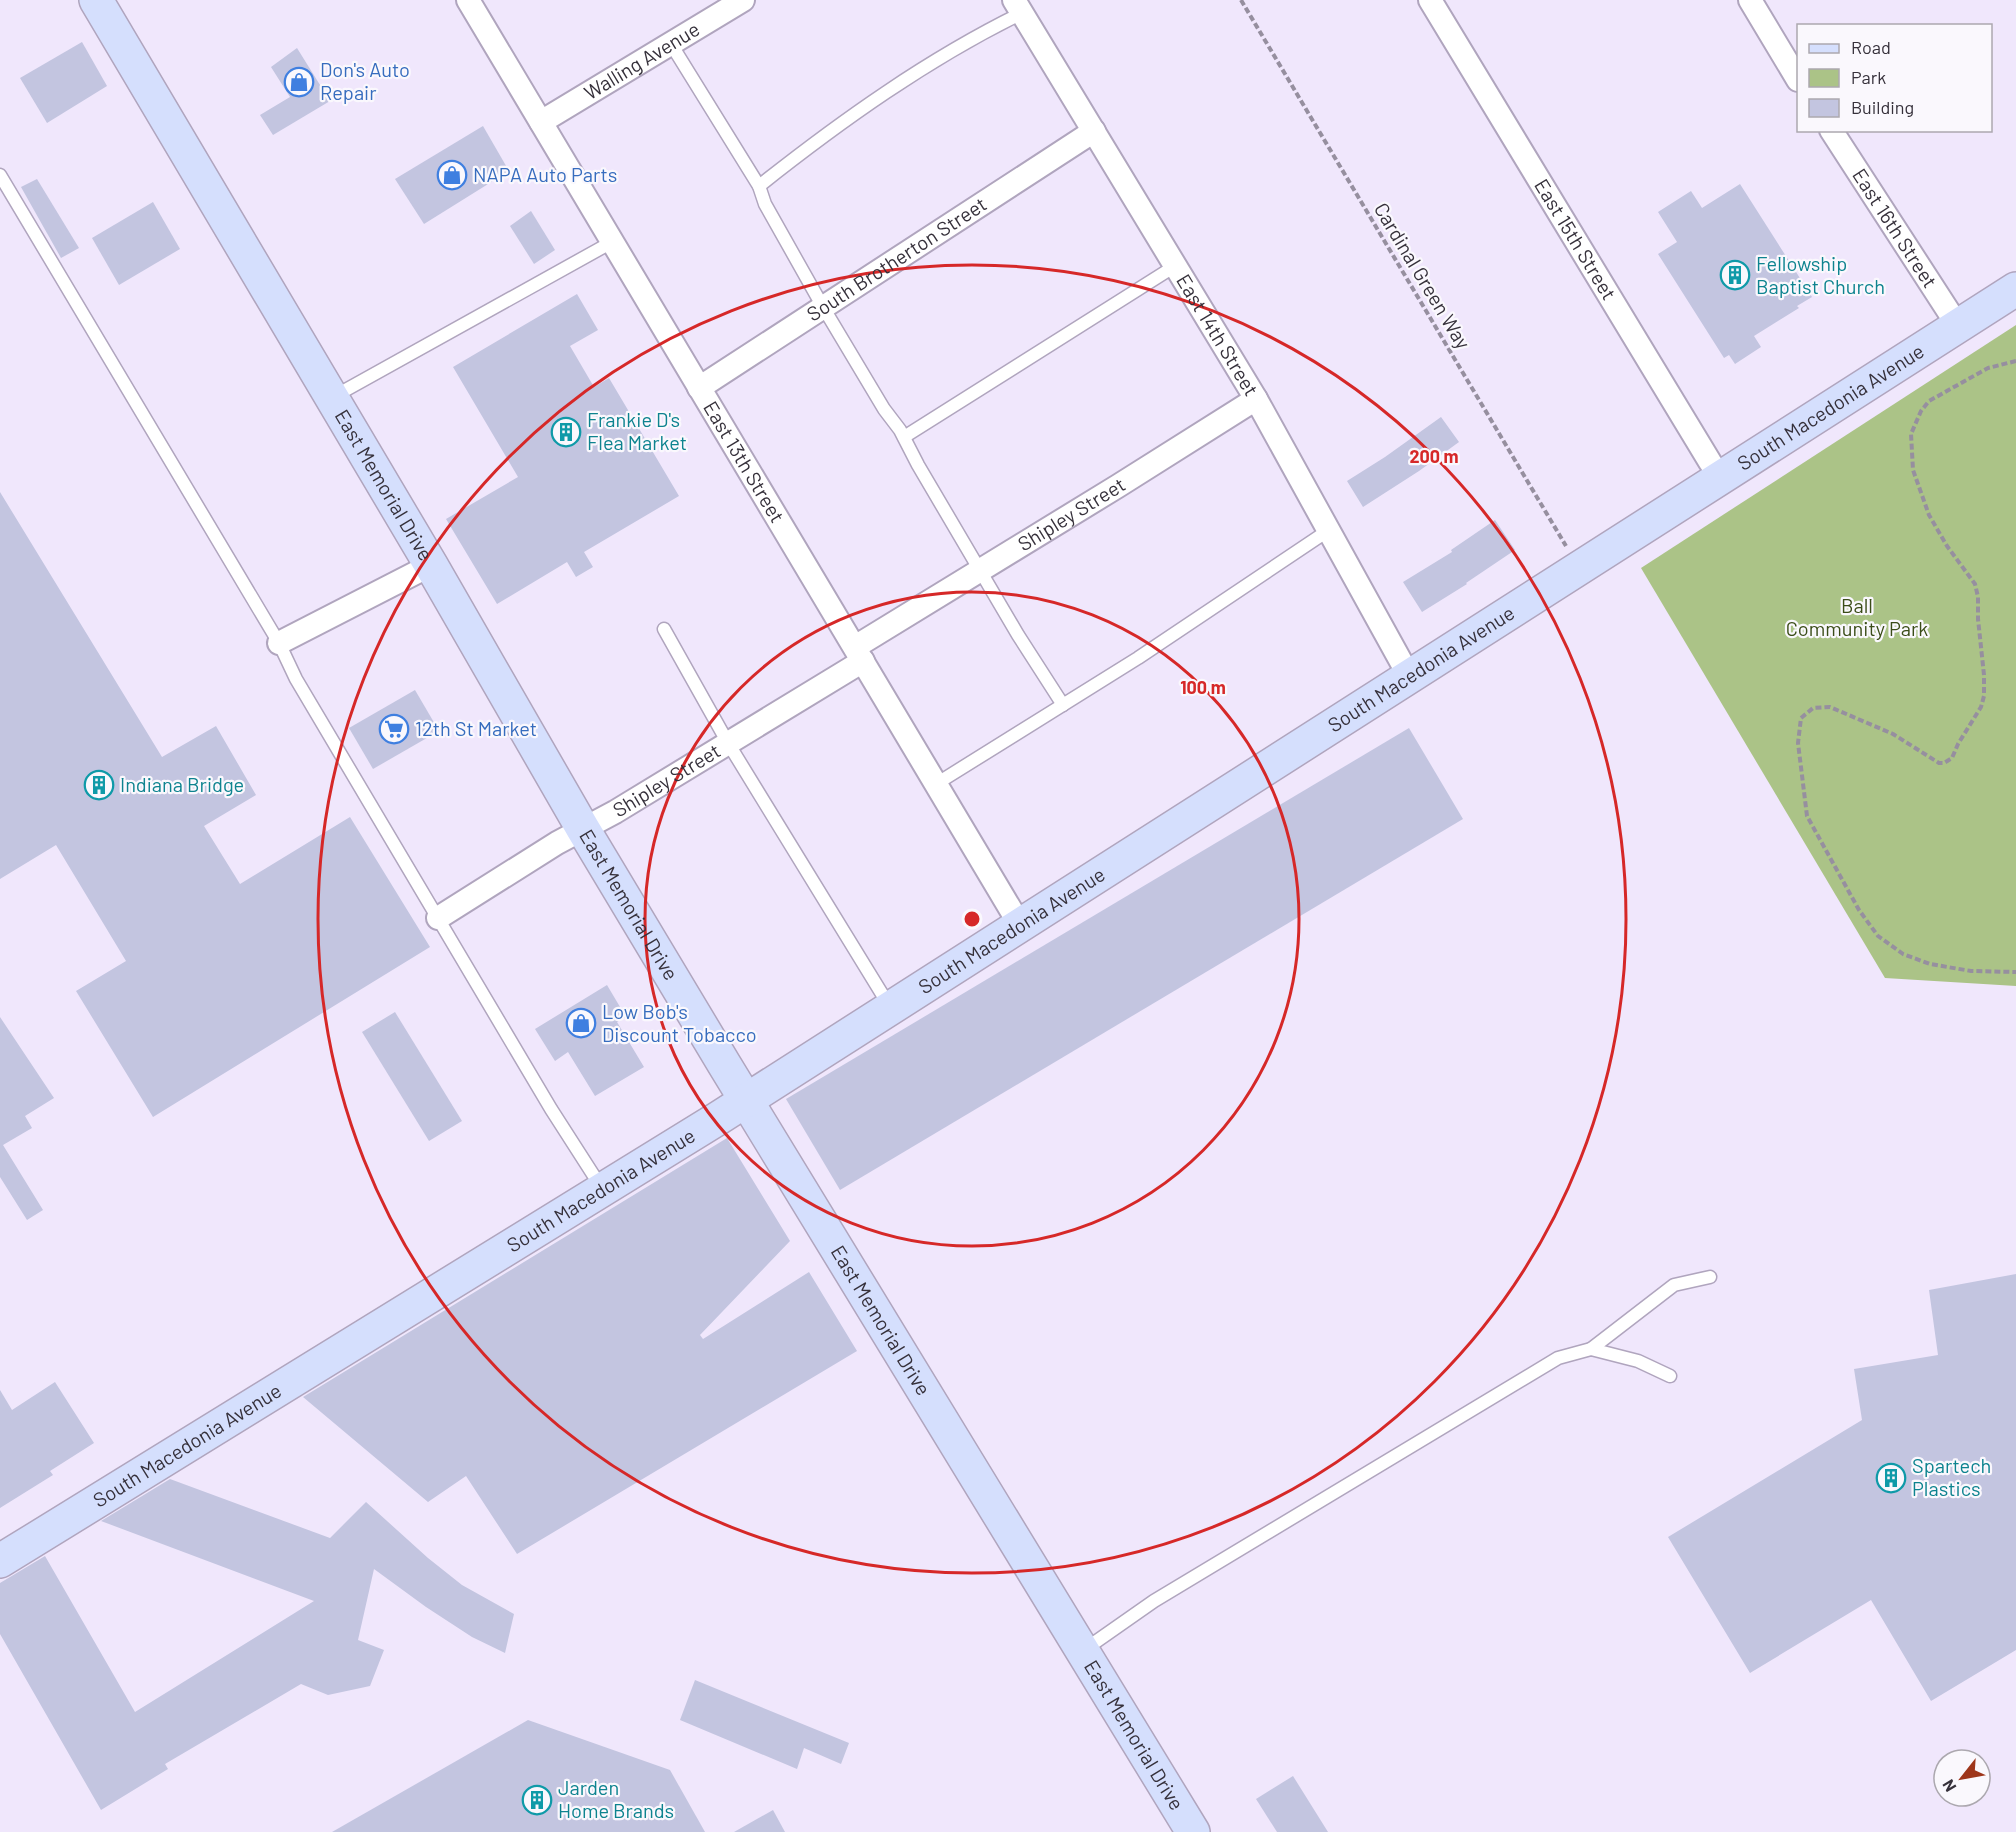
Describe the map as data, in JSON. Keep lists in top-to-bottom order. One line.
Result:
{"streets":{"street":["Walling Avenue","East 16th Street","East 15th Street","South Brotherton Street","East 14th Street","South Macedonia Avenue","East 13th Street","East Memorial Drive","Shipley Street"],"path":["Cardinal Green Way"]},"crossings":[["Walling Avenue","East 13th Street"],["East 16th Street","South Macedonia Avenue"],["East 15th Street","South Macedonia Avenue"],["South Brotherton Street","East 14th Street"],["South Brotherton Street","East 13th Street"],["Cardinal Green Way","South Macedonia Avenue"],["East 14th Street","South Macedonia Avenue"],["East 14th Street","Shipley Street"],["South Macedonia Avenue","East 13th Street"],["South Macedonia Avenue","East Memorial Drive"],["East 13th Street","Shipley Street"],["East Memorial Drive","Shipley Street"]],"parks":["Ball Community Park"],"places":{"shop":["Don's Auto Repair","NAPA Auto Parts","Low Bob's Discount Tobacco"],"building":["Fellowship Baptist Church","Frankie D's Flea Market","Indiana Bridge","Spartech Plastics","Jarden Home Brands"],"supermarket":["12th St Market"]},"legend":["Road","Park","Building"],"north":"bottom left","rings":["200 m","100 m"]}
